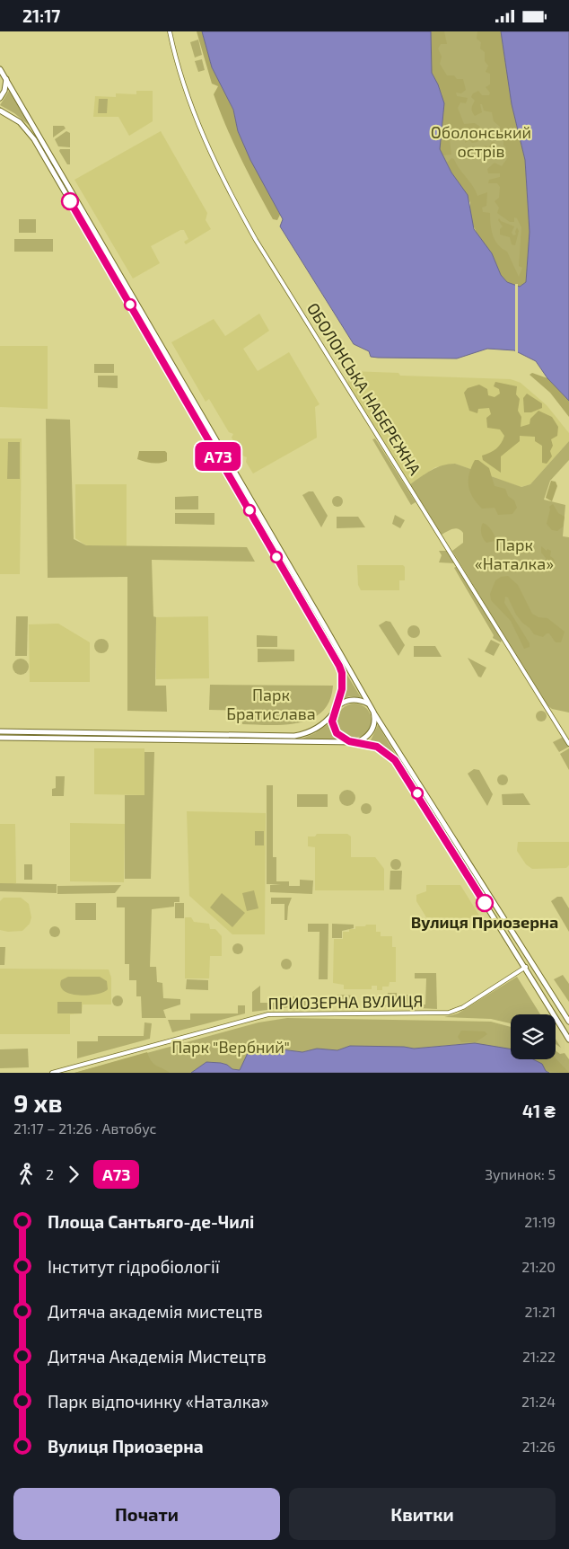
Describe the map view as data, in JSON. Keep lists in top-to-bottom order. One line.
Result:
{"streets":{"street":["ОБОЛОНСЬКА НАБЕРЕЖНА","ПРИОЗЕРНА ВУЛИЦЯ"]},"parks":["Оболонський острів","Парк «Наталка»","Парк Братислава","Парк \"Вербний\""],"places":["Вулиця Приозерна"],"lines":["bus line А73"],"page":{"status":"21:17","on_map":"А73","heading":["9 хв","21:17 – 21:26 · Автобус","41 ₴"],"legs":["2","А73","Зупинок: 5"],"list":[{"name":"Площа Сантьяго-де-Чилі","value":"21:19"},{"name":"Інститут гідробіології","value":"21:20"},{"name":"Дитяча академія мистецтв","value":"21:21"},{"name":"Дитяча Академія Мистецтв","value":"21:22"},{"name":"Парк відпочинку «Наталка»","value":"21:24"},{"name":"Вулиця Приозерна","value":"21:26"}],"buttons":["Почати","Квитки"]}}
